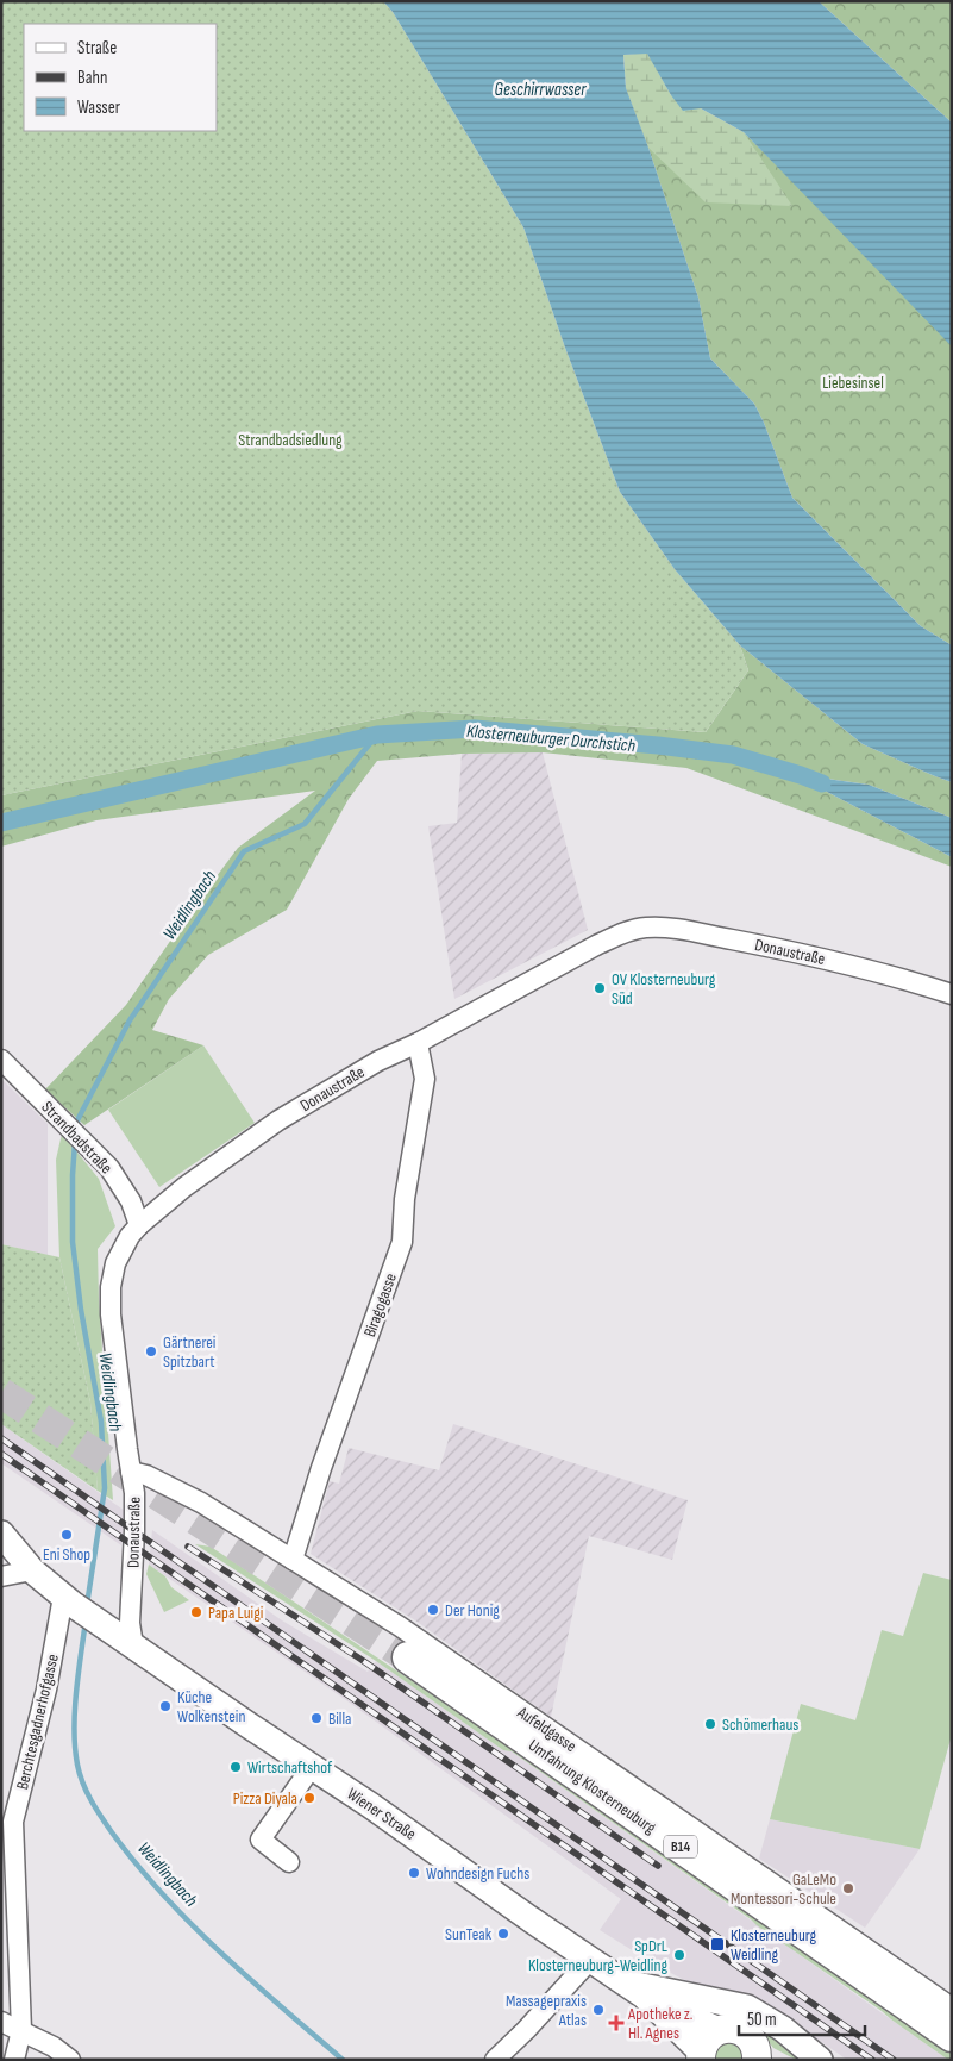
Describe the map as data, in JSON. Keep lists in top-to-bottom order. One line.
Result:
{"streets":{"main road":["Umfahrung Klosterneuburg","B14"],"street":["Donaustraße","Strandbadstraße","Biragogasse","Berchtesgadnerhofgasse","Aufeldgasse","Wiener Straße"]},"crossings":[["Donaustraße","Strandbadstraße"],["Donaustraße","Biragogasse"],["Donaustraße","Aufeldgasse"],["Donaustraße","Wiener Straße"],["Biragogasse","Aufeldgasse"],["Berchtesgadnerhofgasse","Wiener Straße"]],"water":["Geschirrwasser","Klosterneuburger Durchstich","Weidlingbach"],"parks":["Liebesinsel","Strandbadsiedlung"],"places":{"other":["OV Klosterneuburg Süd","Gärtnerei Spitzbart","Eni Shop","Der Honig","Papa Luigi","Küche Wolkenstein","Billa","Schömerhaus","Wirtschaftshof","Pizza Diyala","Wohndesign Fuchs","GaLeMo Montessori-Schule","SunTeak","SpDrL Klosterneuburg-Weidling","Massagepraxis Atlas"],"transit":["Klosterneuburg Weidling"],"health":["Apotheke z. Hl. Agnes"]},"legend":["Straße","Bahn","Wasser"],"scale_bar":"50 m"}
